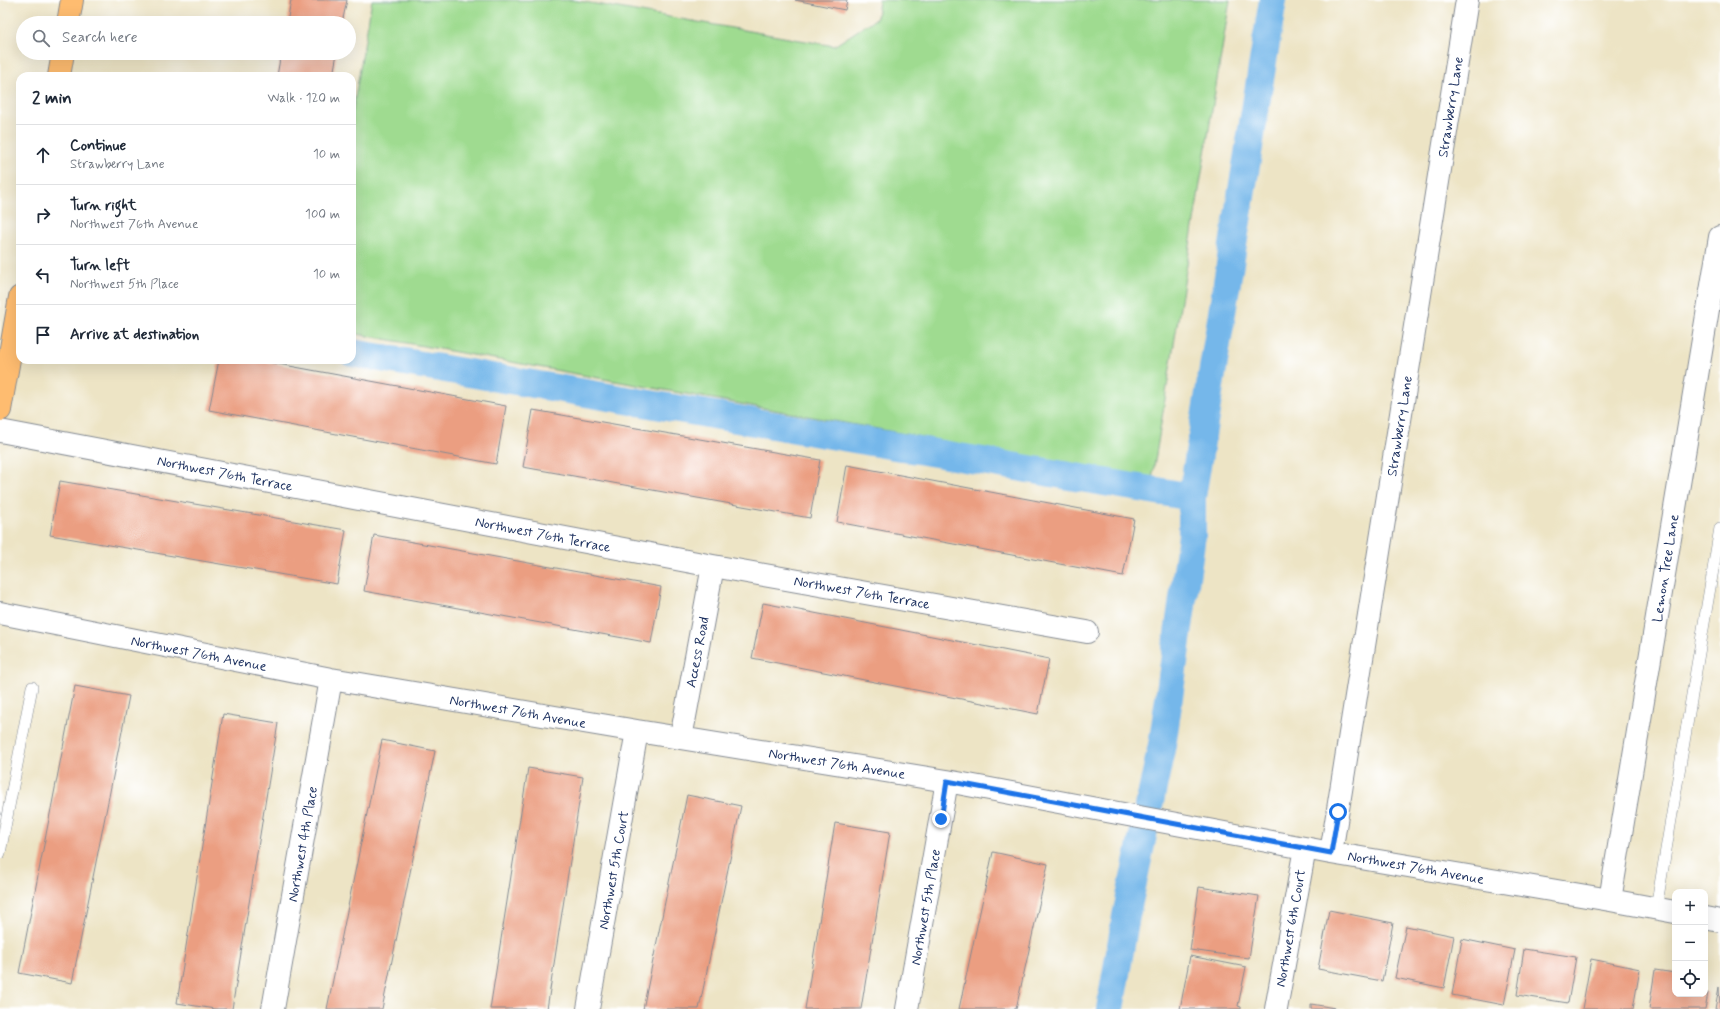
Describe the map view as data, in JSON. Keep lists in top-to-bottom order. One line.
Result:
{"streets":{"street":["Strawberry Lane","Northwest 76th Terrace","Lemon Tree Lane","Access Road","Northwest 76th Avenue","Northwest 4th Place","Northwest 5th Court","Northwest 5th Place","Northwest 6th Court"]},"crossings":[["Strawberry Lane","Northwest 76th Avenue"],["Northwest 76th Terrace","Access Road"],["Lemon Tree Lane","Northwest 76th Avenue"],["Access Road","Northwest 76th Avenue"],["Northwest 76th Avenue","Northwest 4th Place"],["Northwest 76th Avenue","Northwest 5th Court"],["Northwest 76th Avenue","Northwest 5th Place"],["Northwest 76th Avenue","Northwest 6th Court"]],"page":{"search":"Search here","heading":["2 min","Walk · 120 m"],"list":[["Continue","Strawberry Lane","10 m"],["Turn right","Northwest 76th Avenue","100 m"],["Turn left","Northwest 5th Place","10 m"],"Arrive at destination"],"map_buttons":["+","−"]}}
